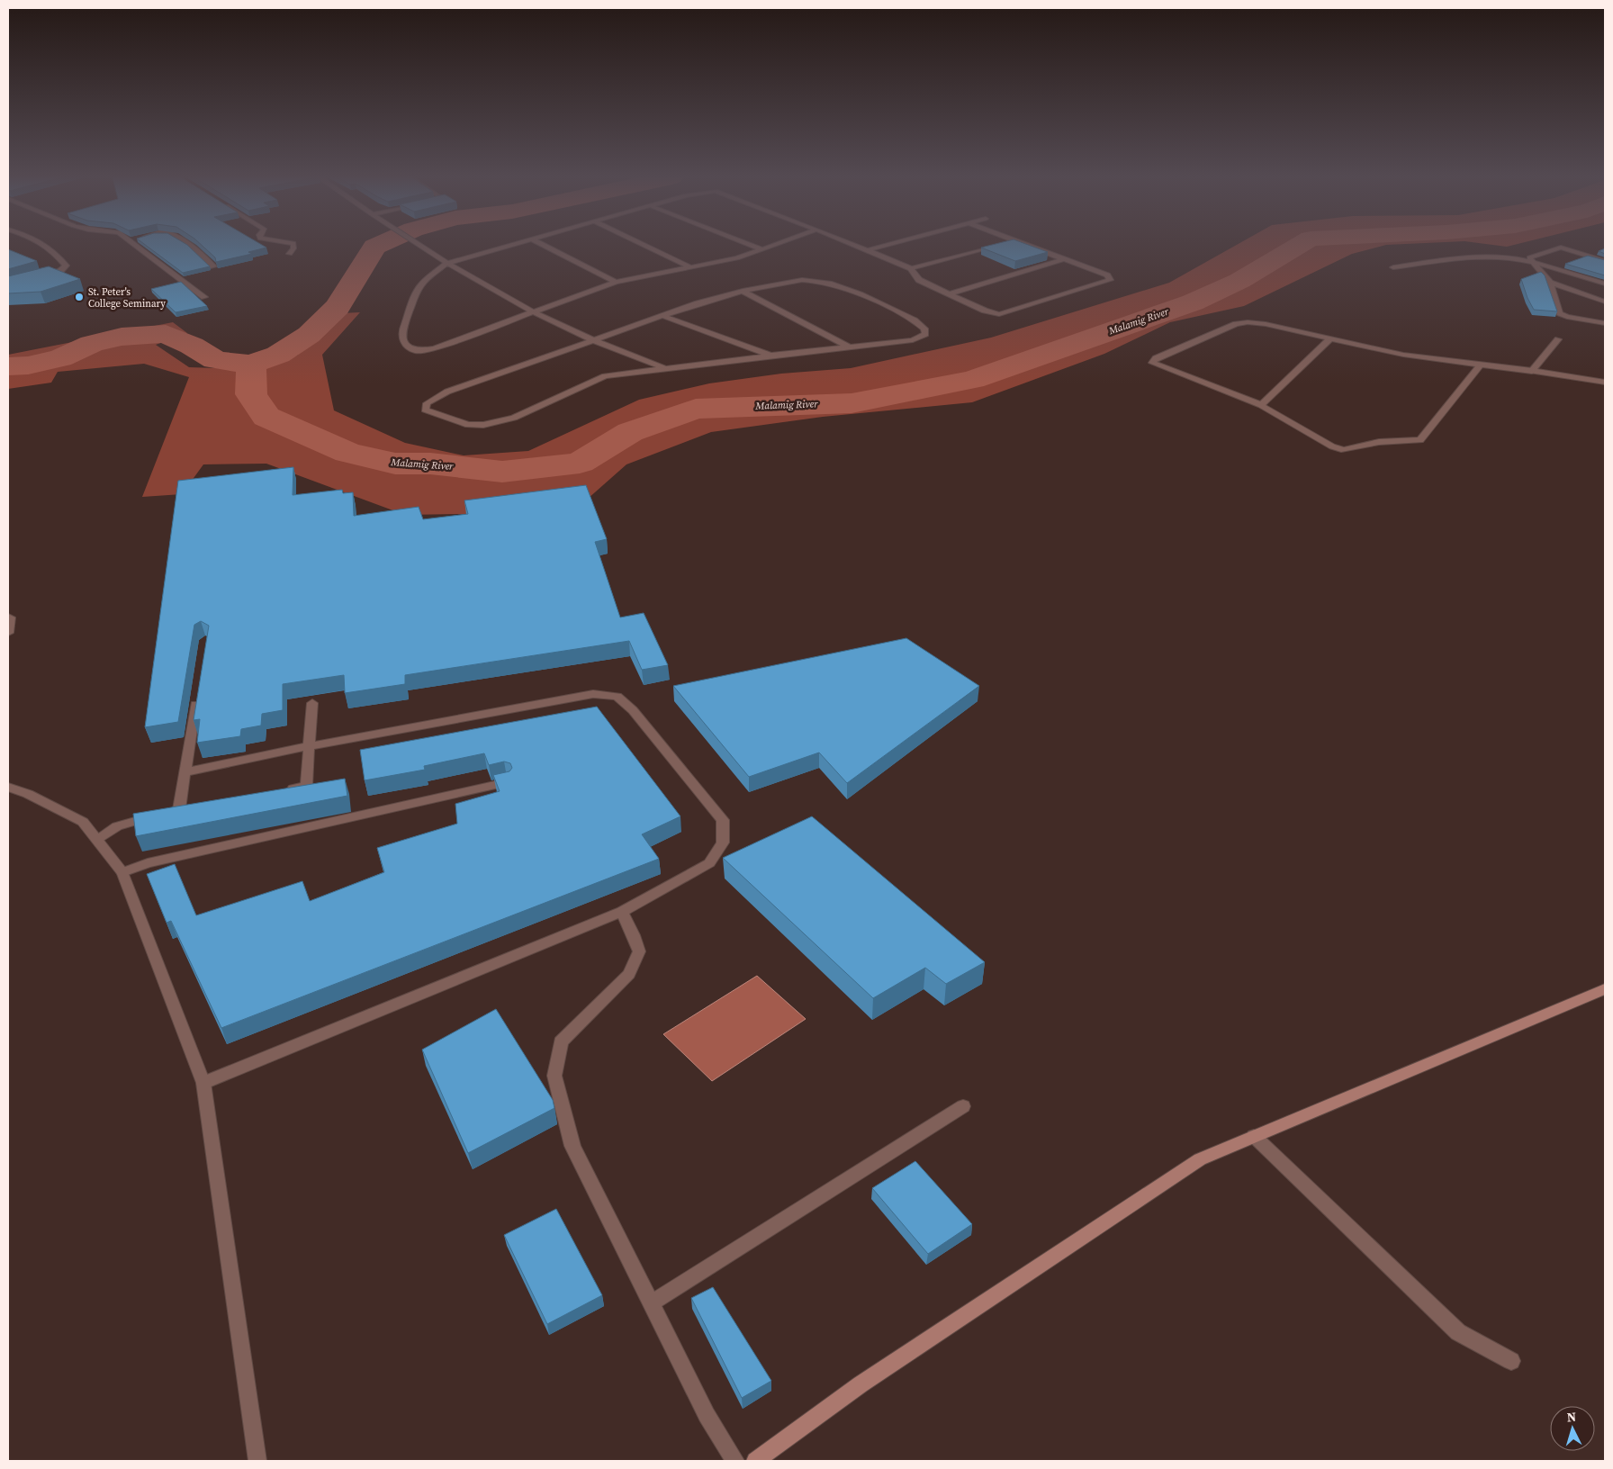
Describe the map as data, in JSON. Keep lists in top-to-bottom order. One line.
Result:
{"water":["Malamig River"],"places":["St. Peter's College Seminary"],"north":"top"}
